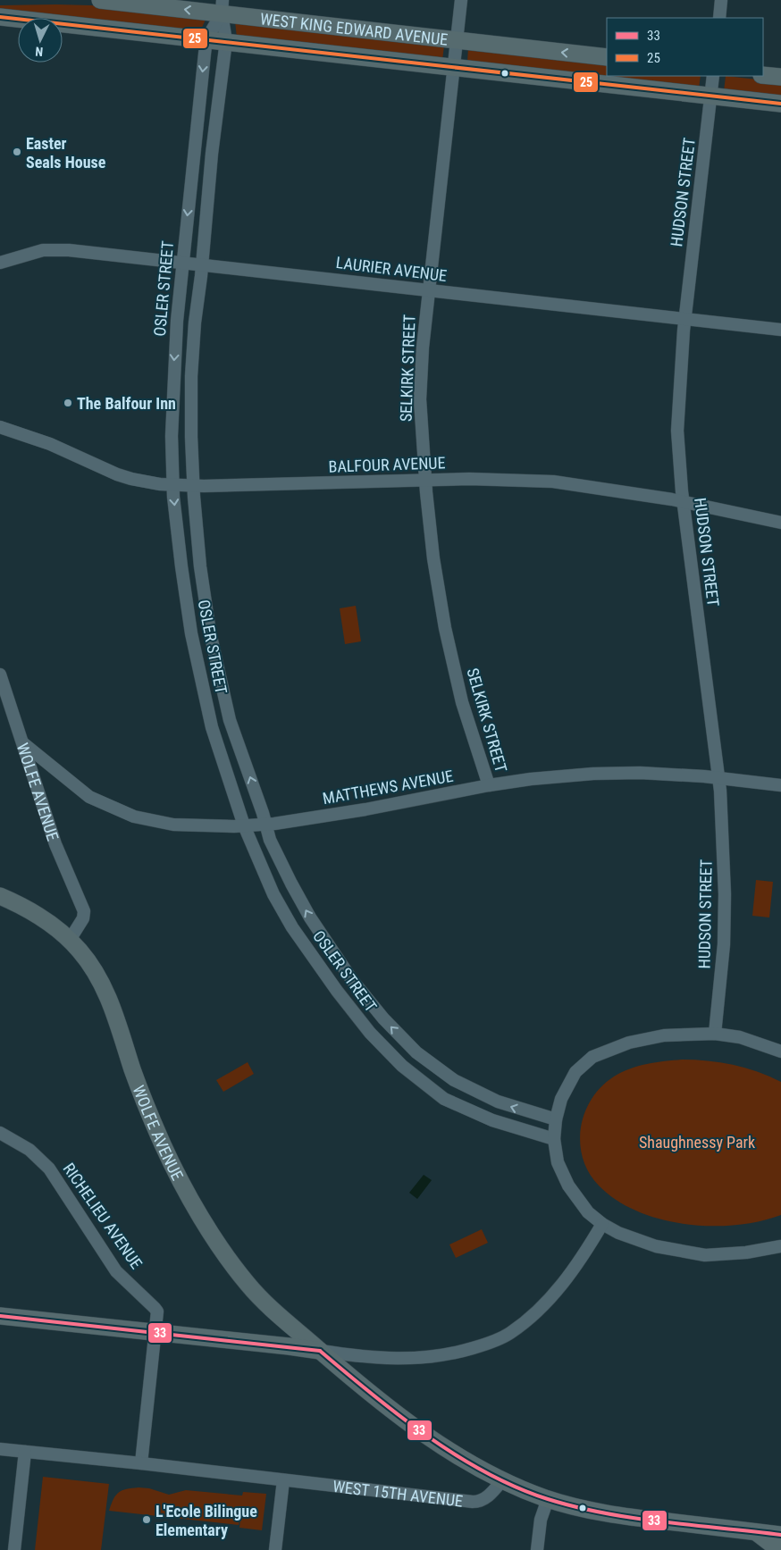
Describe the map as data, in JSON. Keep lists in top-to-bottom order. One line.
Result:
{"streets":{"street":["WEST KING EDWARD AVENUE","HUDSON STREET","LAURIER AVENUE","OSLER STREET","SELKIRK STREET","BALFOUR AVENUE","MATTHEWS AVENUE","WOLFE AVENUE","RICHELIEU AVENUE","WEST 15TH AVENUE"]},"crossings":[["WEST KING EDWARD AVENUE","HUDSON STREET"],["WEST KING EDWARD AVENUE","OSLER STREET"],["WEST KING EDWARD AVENUE","SELKIRK STREET"],["HUDSON STREET","LAURIER AVENUE"],["HUDSON STREET","BALFOUR AVENUE"],["HUDSON STREET","MATTHEWS AVENUE"],["LAURIER AVENUE","OSLER STREET"],["LAURIER AVENUE","SELKIRK STREET"],["OSLER STREET","BALFOUR AVENUE"],["OSLER STREET","MATTHEWS AVENUE"],["SELKIRK STREET","BALFOUR AVENUE"],["SELKIRK STREET","MATTHEWS AVENUE"],["MATTHEWS AVENUE","WOLFE AVENUE"],["WOLFE AVENUE","WEST 15TH AVENUE"],["RICHELIEU AVENUE","WEST 15TH AVENUE"]],"parks":["Shaughnessy Park"],"places":["Easter Seals House","The Balfour Inn","L'Ecole Bilingue Elementary"],"lines":["transit line 25","transit line 33"],"legend":["33","25"],"north":"bottom"}
